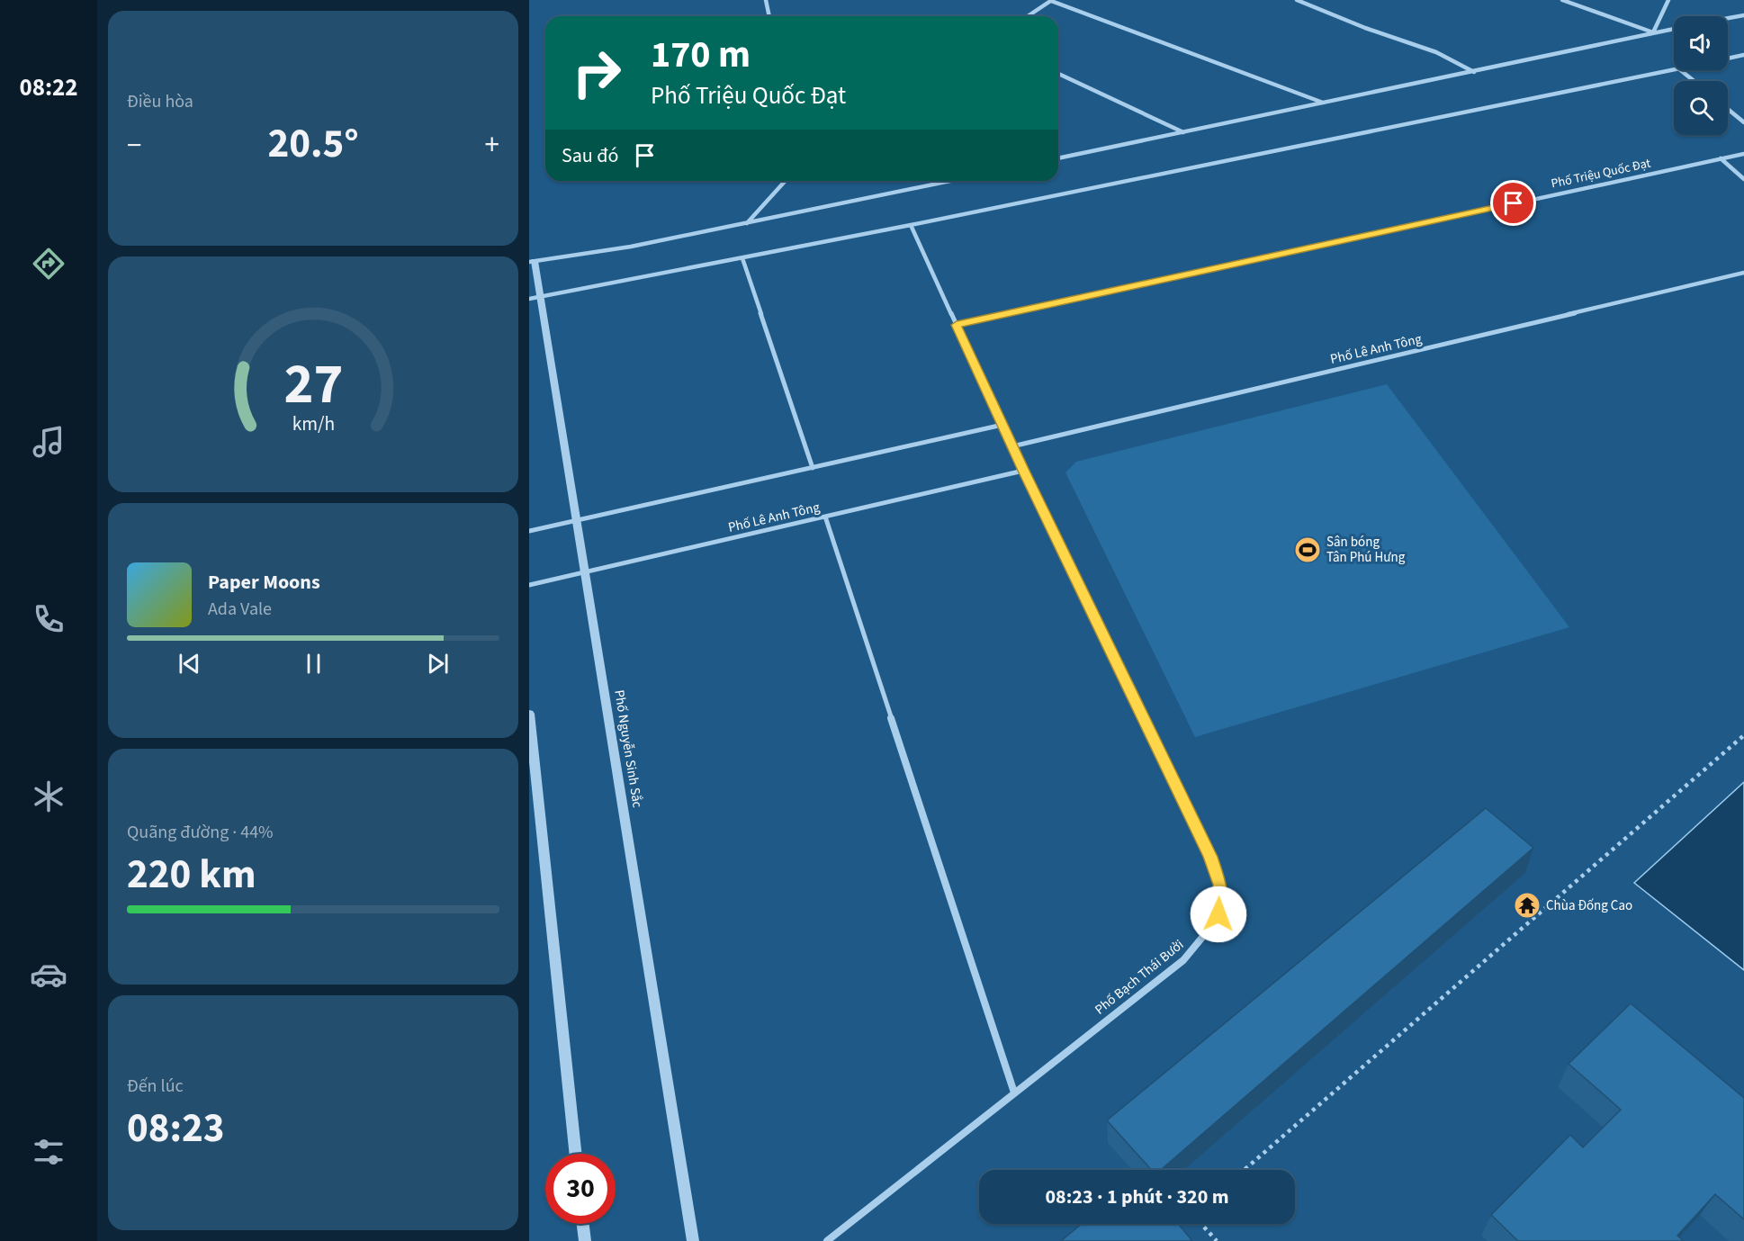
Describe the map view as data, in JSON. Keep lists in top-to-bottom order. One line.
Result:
{"streets":{"street":["Phố Triệu Quốc Đạt","Phố Lê Anh Tông","Phố Nguyễn Sinh Sắc","Phố Bạch Thái Bưởi"]},"crossings":[["Phố Triệu Quốc Đạt","Phố Bạch Thái Bưởi"],["Phố Lê Anh Tông","Phố Nguyễn Sinh Sắc"],["Phố Lê Anh Tông","Phố Bạch Thái Bưởi"]],"places":{"sports":["Sân bóng Tân Phú Hưng"],"temple":["Chùa Đống Cao"]},"page":{"tabs":"08:22","tile":["Điều hòa",["Quãng đường · 44%","220 km"],["Đến lúc","08:23"]],"turn":["170 m","Phố Triệu Quốc Đạt"],"heat":["−","20.5°","+"],"then":"Sau đó","song":["Paper Moons","Ada Vale"],"limit":"30","trip":"08:23 · 1 phút · 320 m","gauge":["27","km/h"]}}
